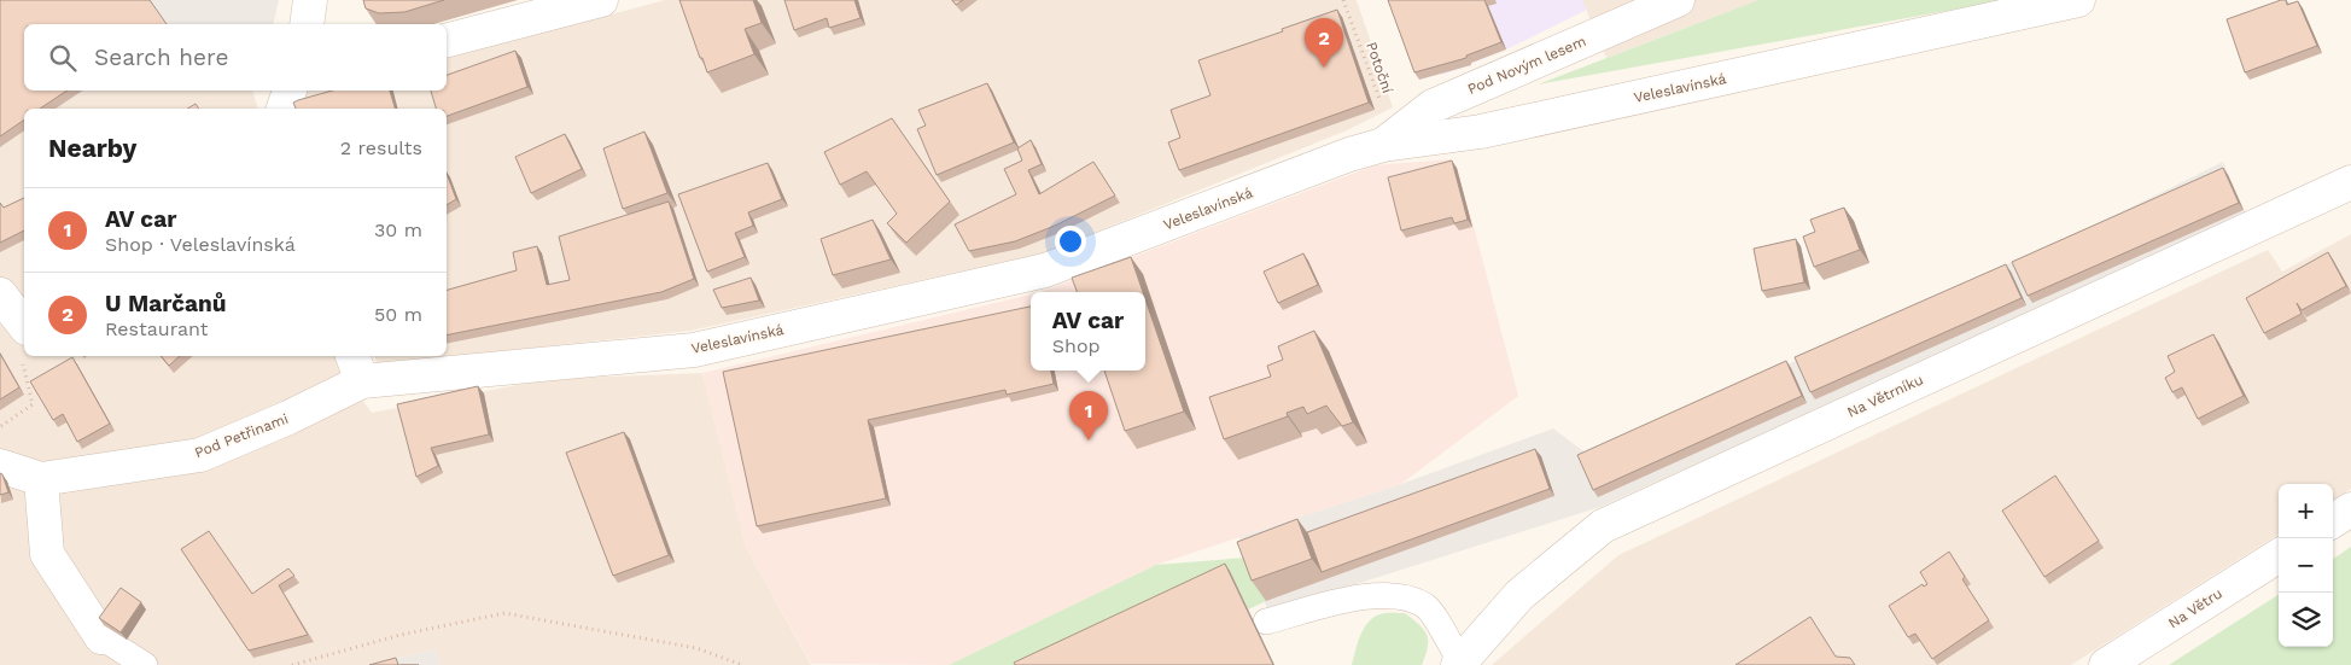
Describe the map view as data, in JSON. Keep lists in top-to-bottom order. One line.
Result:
{"streets":{"street":["Pod Novým lesem","Veleslavínská","Na Větrníku","Pod Petřinami","Na Větru"],"path":["Potoční"]},"crossings":[["Pod Novým lesem","Potoční"],["Pod Novým lesem","Veleslavínská"],["Potoční","Veleslavínská"],["Veleslavínská","Pod Petřinami"]],"page":{"pins":["2","1"],"search":"Search here","heading":["Nearby","2 results"],"list":[{"mark":"1","name":"AV car","note":"Shop · Veleslavínská","value":"30 m"},{"mark":"2","name":"U Marčanů","note":"Restaurant","value":"50 m"}],"popup":["AV car","Shop"],"map_buttons":["+","−"]}}
